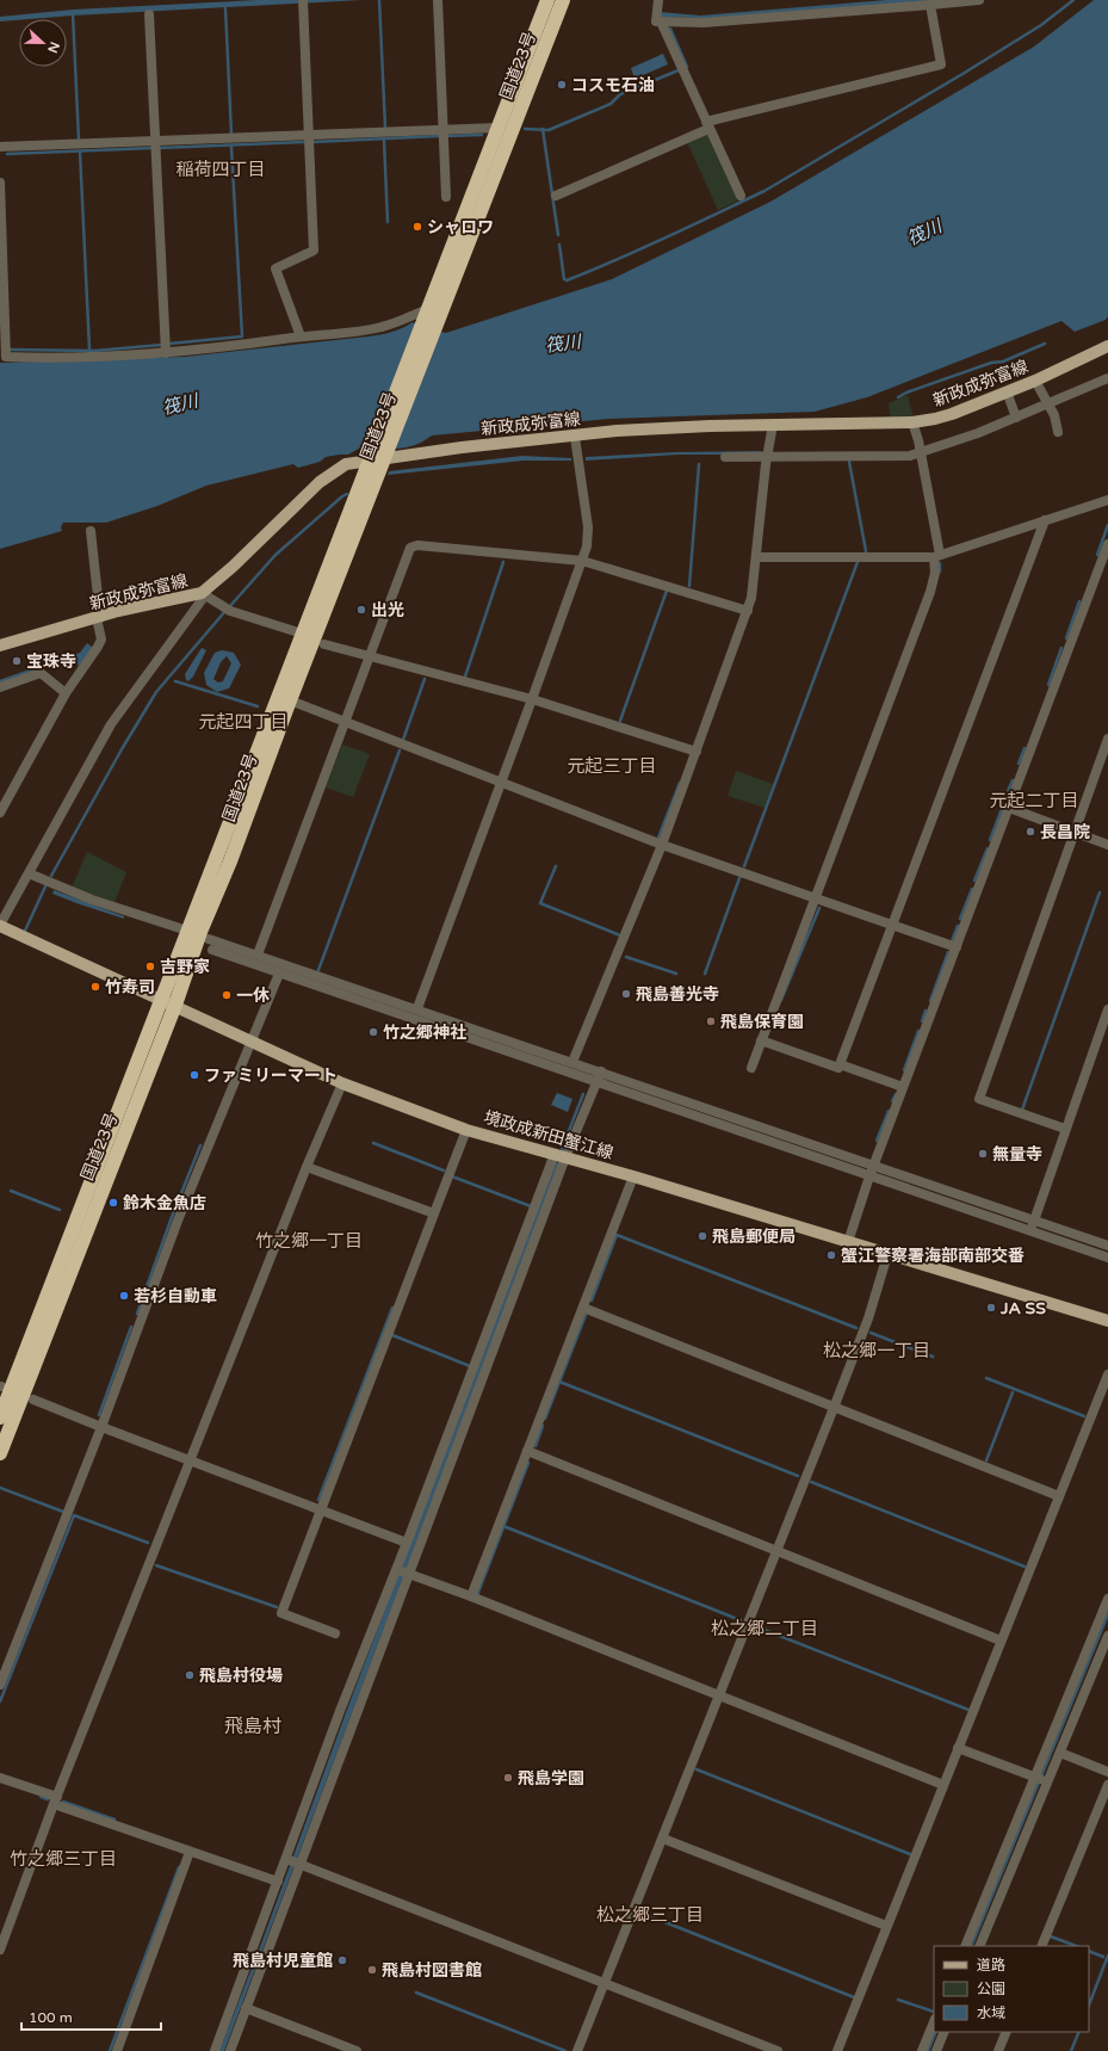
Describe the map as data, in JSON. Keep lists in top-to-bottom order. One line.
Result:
{"streets":{"highway":["国道23号"],"main road":["新政成弥富線","境政成新田蟹江線"]},"crossings":[["国道23号","新政成弥富線"],["国道23号","境政成新田蟹江線"]],"districts":["稲荷四丁目","元起四丁目","元起三丁目","元起二丁目","竹之郷一丁目","松之郷一丁目","松之郷二丁目","飛島村","竹之郷三丁目","松之郷三丁目"],"water":["筏川"],"places":["コスモ石油","シャロワ","出光","宝珠寺","長昌院","吉野家","竹寿司","飛島善光寺","一休","飛島保育園","竹之郷神社","ファミリーマート","無量寺","鈴木金魚店","飛島郵便局","蟹江警察署海部南部交番","若杉自動車","JA SS","飛島村役場","飛島学園","飛島村児童館","飛島村図書館"],"legend":["道路","公園","水域"],"scale_bar":"100 m","north":"right"}
